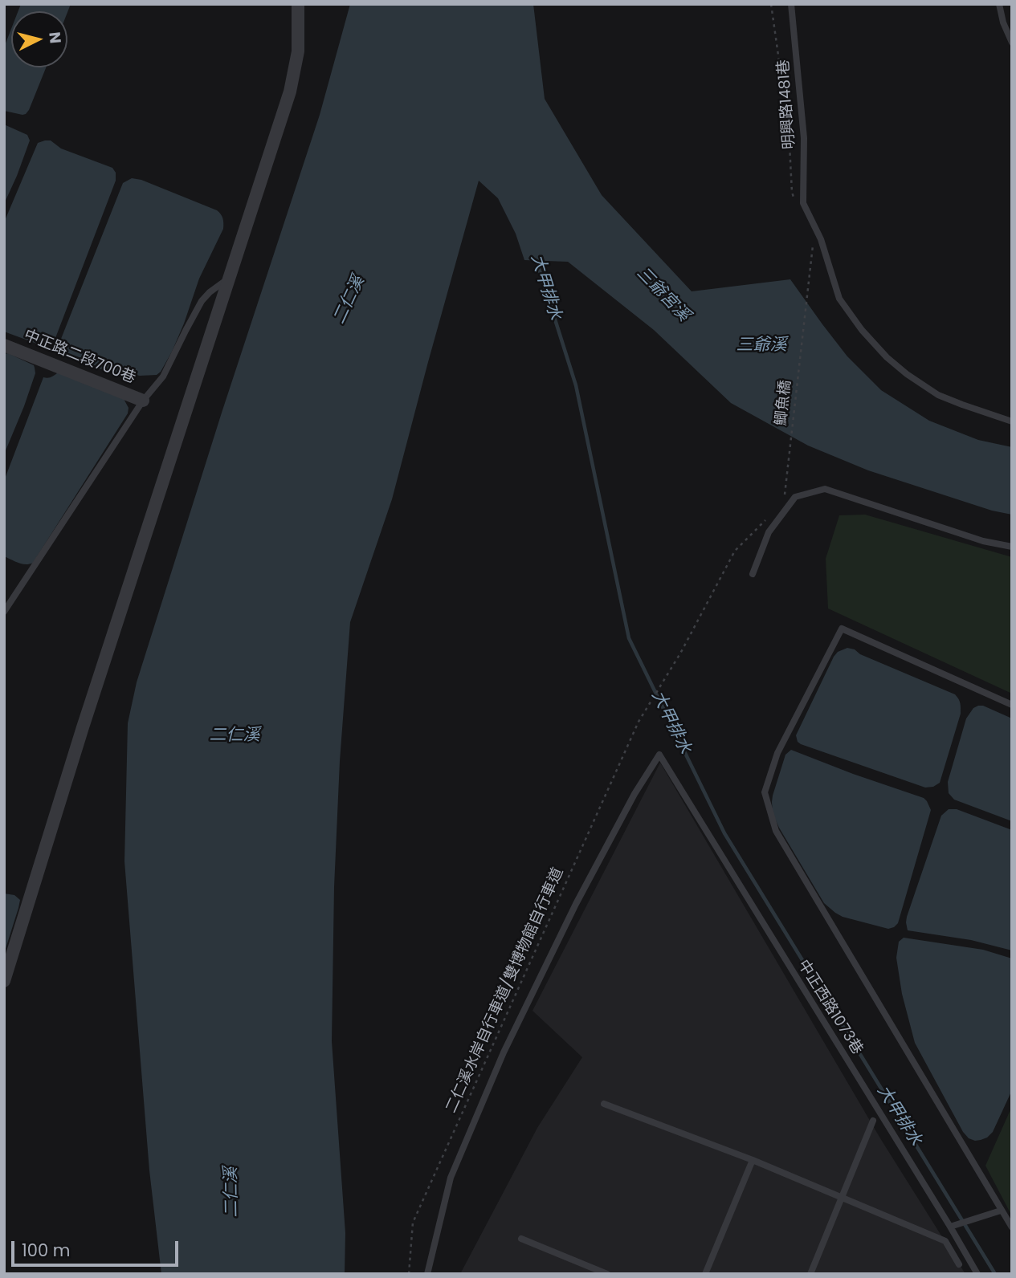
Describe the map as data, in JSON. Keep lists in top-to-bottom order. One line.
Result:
{"streets":{"street":["中正路二段700巷"],"lane":["明興路1481巷","中正西路1073巷"],"path":["鯽魚橋","二仁溪水岸自行車道/雙博物館自行車道"]},"water":["大甲排水","三爺宮溪","二仁溪","三爺溪"],"scale_bar":"100 m","north":"right"}
